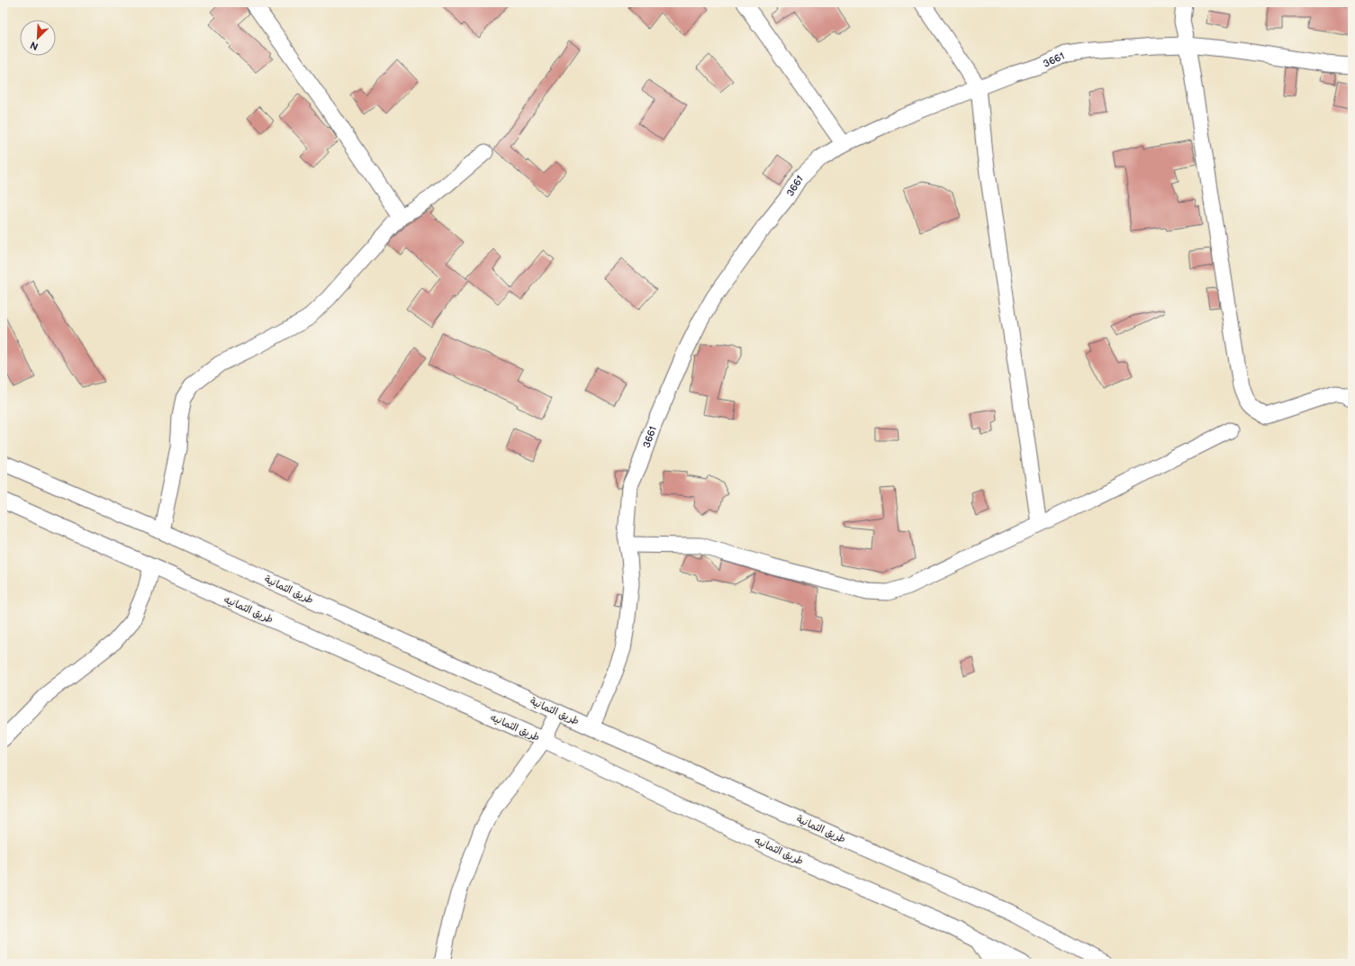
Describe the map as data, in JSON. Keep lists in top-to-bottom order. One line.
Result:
{"streets":{"street":["3661","طريق الثمانية","طريق الثمانيه"]},"crossings":[["3661","طريق الثمانية"]],"north":"bottom left"}
